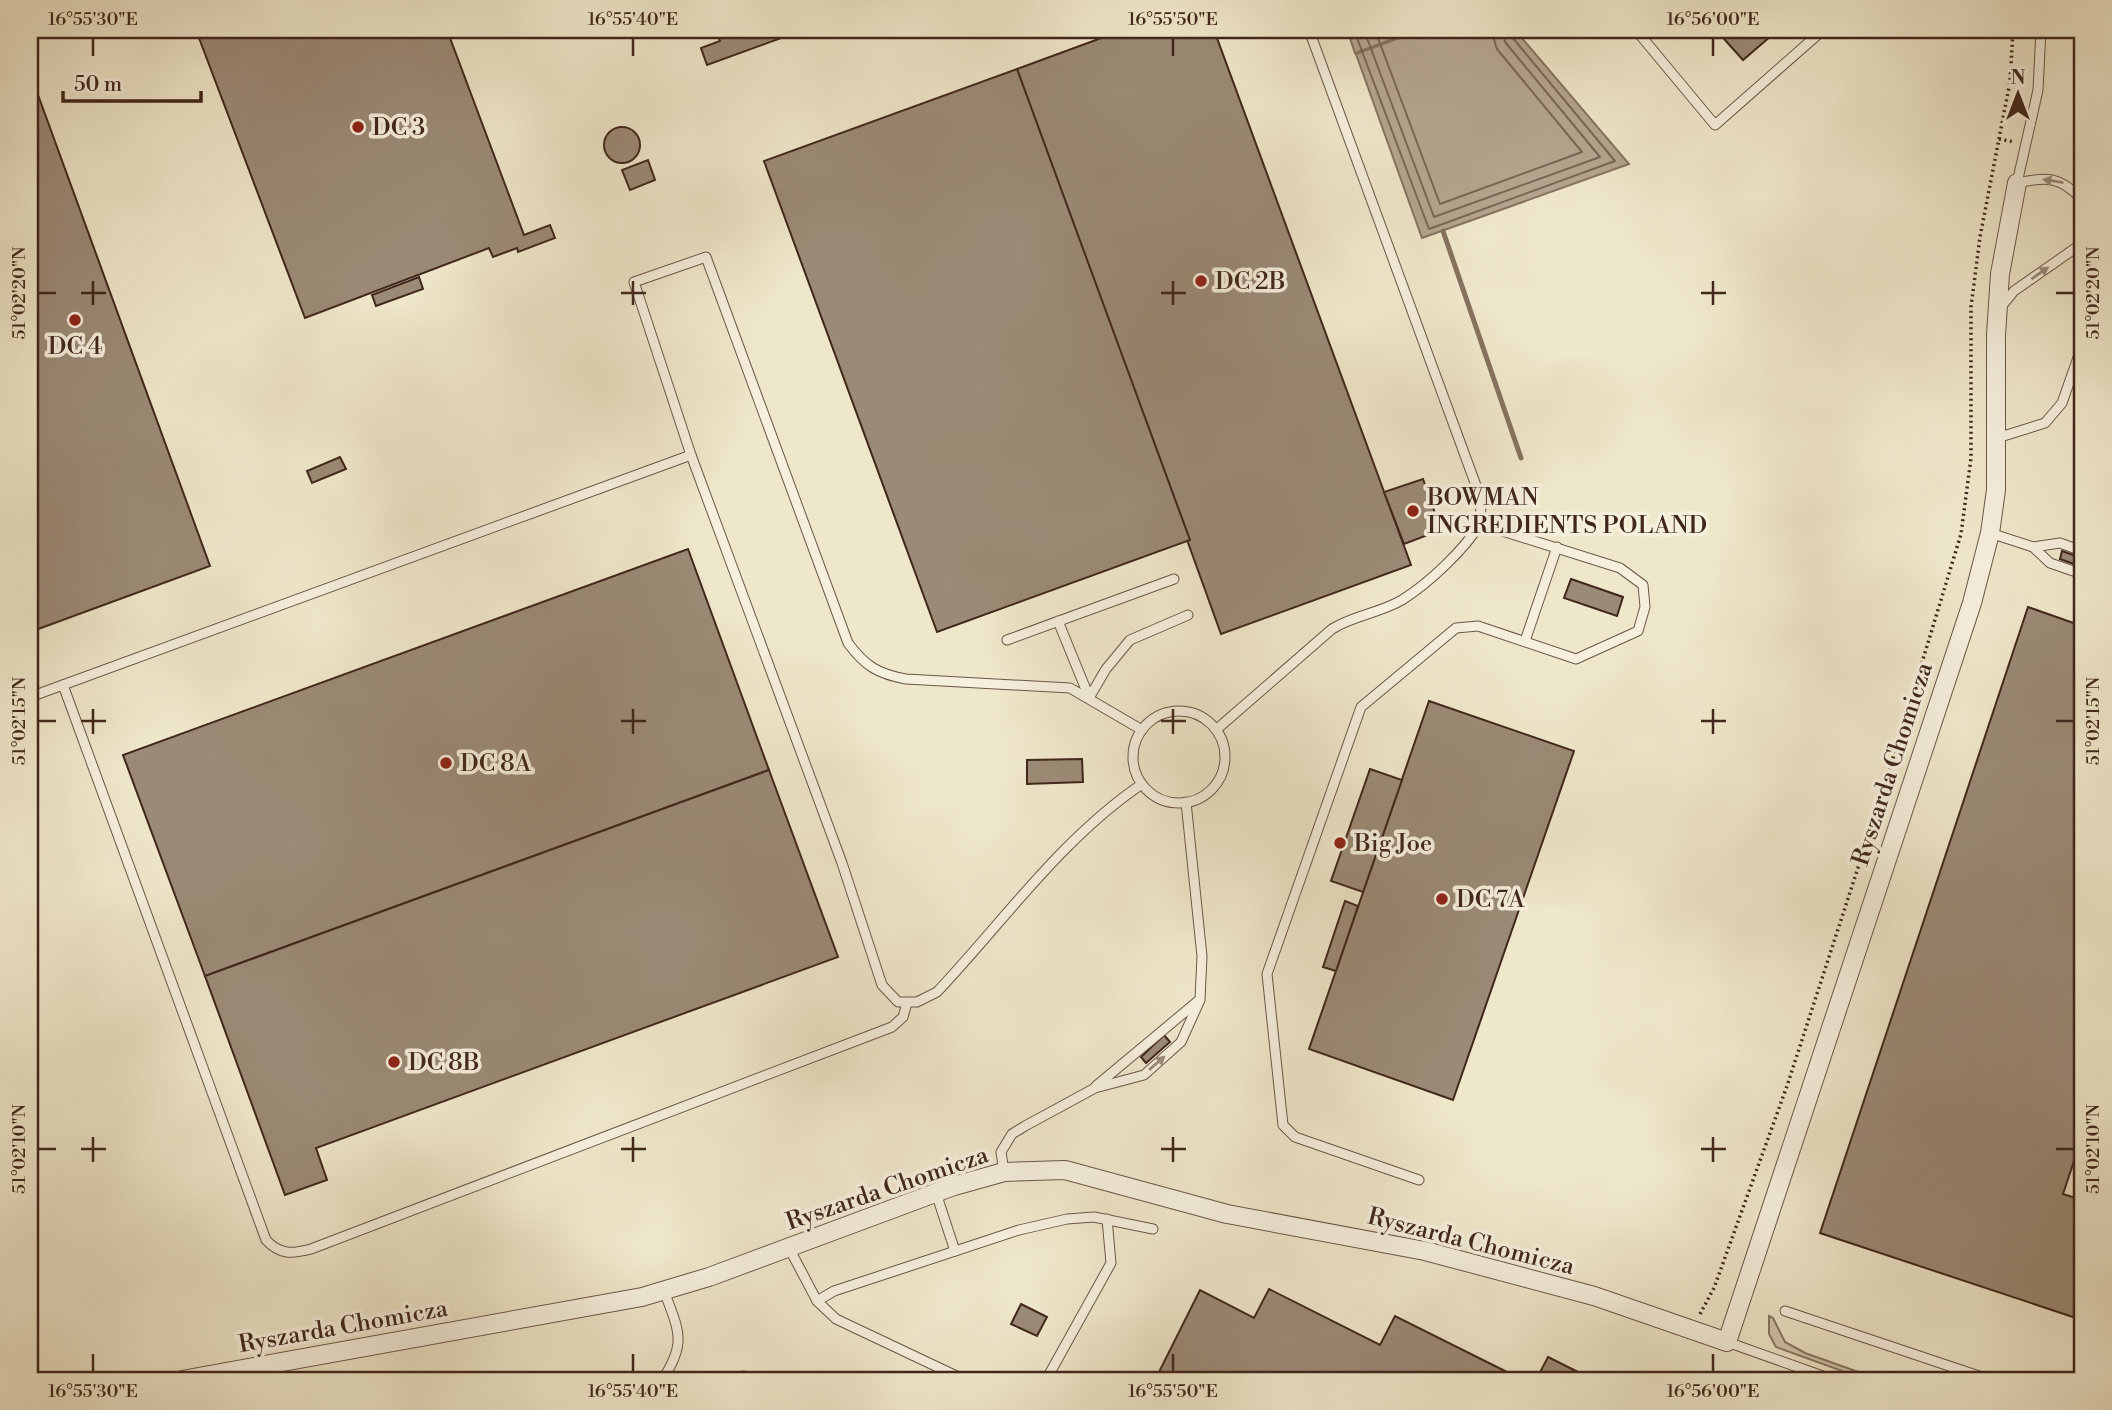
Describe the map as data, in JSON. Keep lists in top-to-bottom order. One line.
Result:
{"streets":{"street":["Ryszarda Chomicza"]},"places":["DC 3","DC 2B","DC 4","BOWMAN INGREDIENTS POLAND","DC 8A","Big Joe","DC 7A","DC 8B"],"scale_bar":"50 m","north":"top","coordinates":["16°55'30\"E","16°55'40\"E","16°55'50\"E","16°56'00\"E","51°02'20\"N","51°02'15\"N","51°02'10\"N"]}
